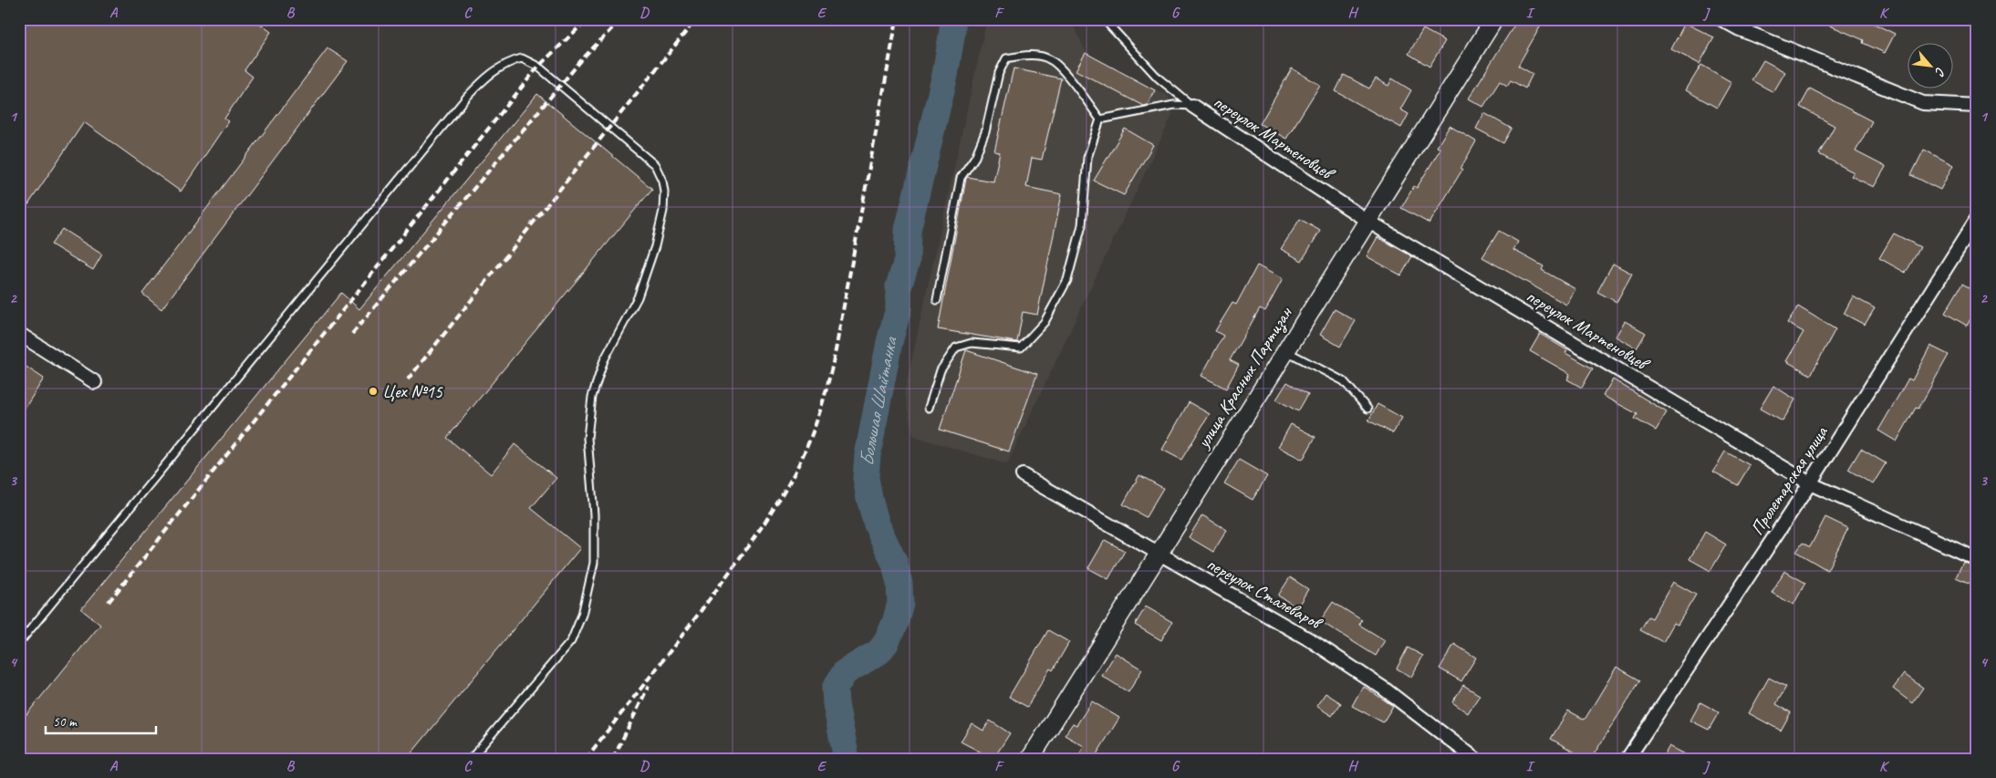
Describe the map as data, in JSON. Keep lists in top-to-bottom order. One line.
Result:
{"streets":{"street":["переулок Мартеновцев","улица Красных Партизан","Пролетарская улица","переулок Сталеваров"]},"crossings":[["переулок Мартеновцев","улица Красных Партизан"],["переулок Мартеновцев","Пролетарская улица"],["улица Красных Партизан","переулок Сталеваров"]],"water":["Большая Шайтанка"],"places":["Цех №15"],"scale_bar":"50 m","north":"bottom right","grid":{"columns":["A","B","C","D","E","F","G","H","I","J","K"],"rows":["1","2","3","4"]}}
